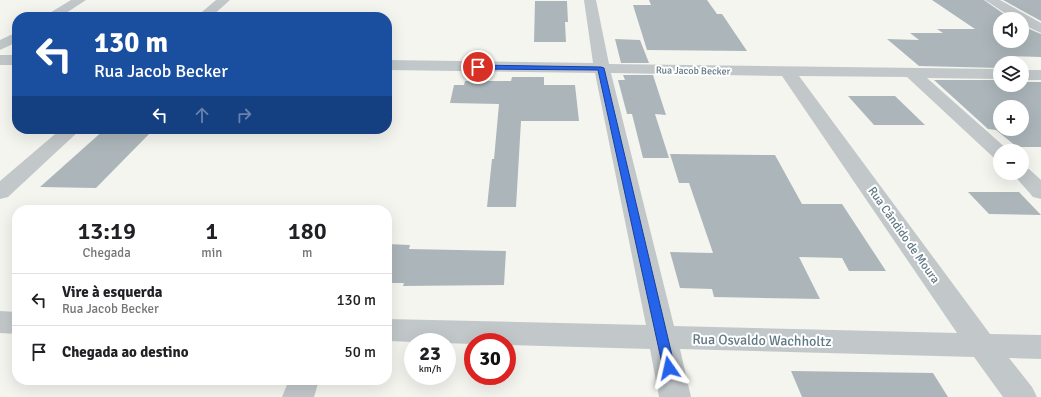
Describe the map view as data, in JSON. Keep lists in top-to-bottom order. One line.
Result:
{"streets":{"street":["Rua Jacob Becker","Rua Cândido de Moura","Rua Osvaldo Wachholtz"]},"crossings":[["Rua Jacob Becker","Rua Cândido de Moura"],["Rua Cândido de Moura","Rua Osvaldo Wachholtz"]],"page":{"map_buttons":["+","−"],"turn":["130 m","Rua Jacob Becker"],"eta":["13:19","Chegada","1","min","180","m"],"list":[{"name":"Vire à esquerda","note":"Rua Jacob Becker","value":"130 m"},{"name":"Chegada ao destino","value":"50 m"}],"speed":"23 km/h","limit":"30"}}
